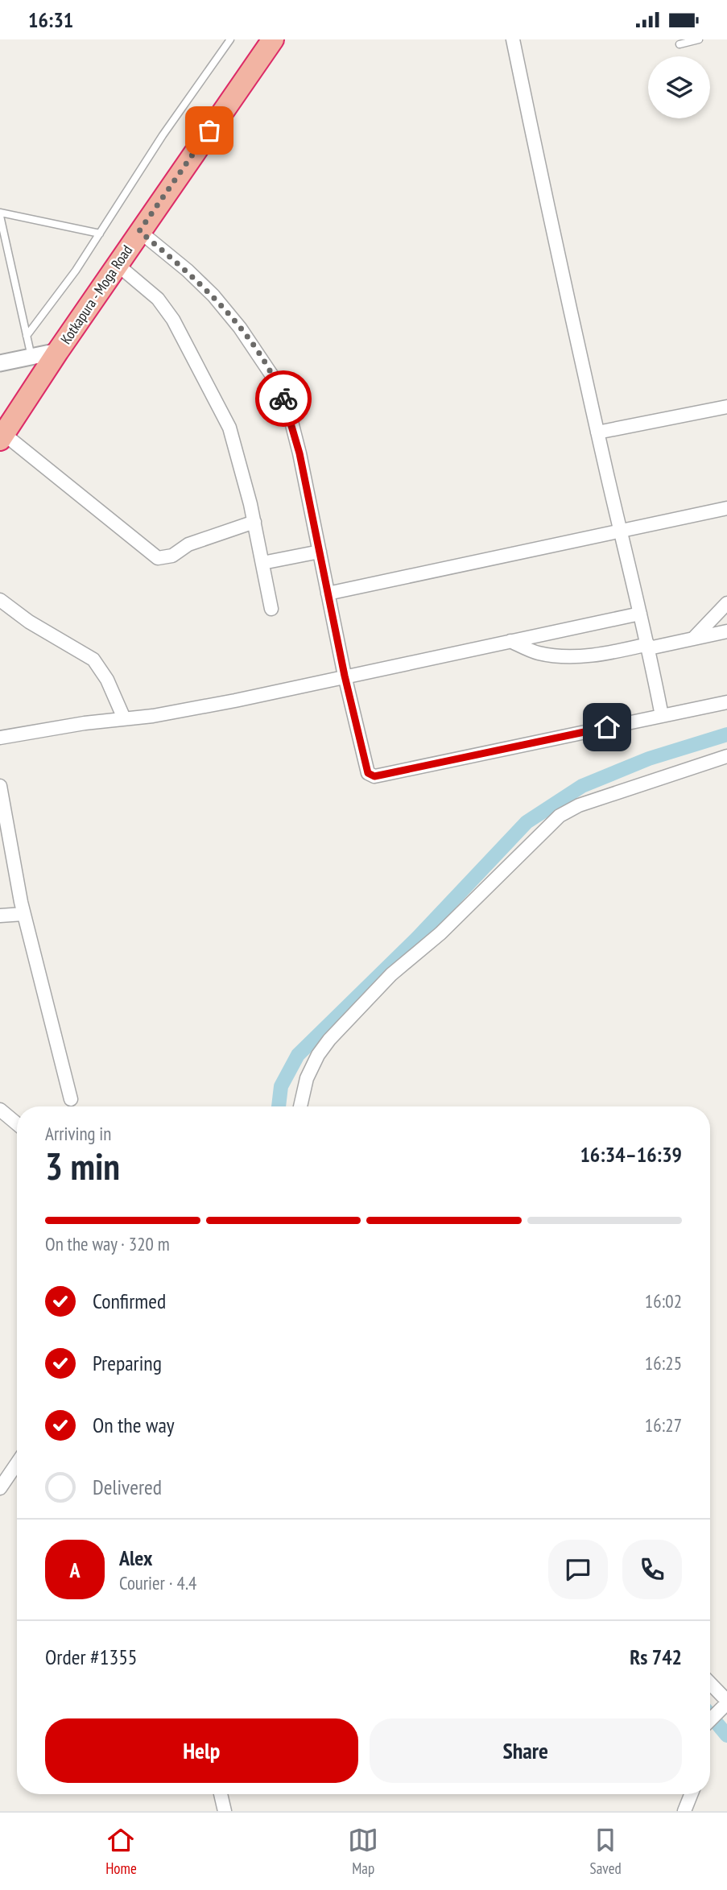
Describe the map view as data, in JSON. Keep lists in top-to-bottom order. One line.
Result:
{"streets":{"highway":["Kotkapura - Moga Road"]},"page":{"status":"16:31","heading":["3 min","Arriving in","16:34–16:39"],"panel":["Alex","Courier · 4.4","Order #1355","Rs 742"],"bar":"On the way · 320 m","list":[["Confirmed","16:02"],["Preparing","16:25"],["On the way","16:27"],"Delivered"],"round":"A","buttons":["Help","Share"],"tabs":["Home","Map","Saved"]}}
